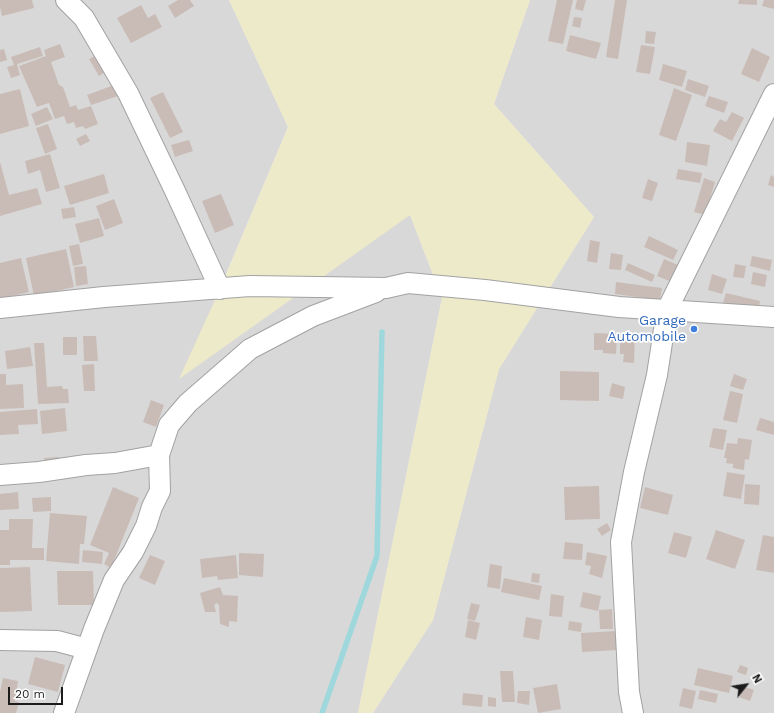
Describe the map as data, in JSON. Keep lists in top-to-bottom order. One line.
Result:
{"places":["Garage Automobile"],"scale_bar":"20 m","north":"top right"}
